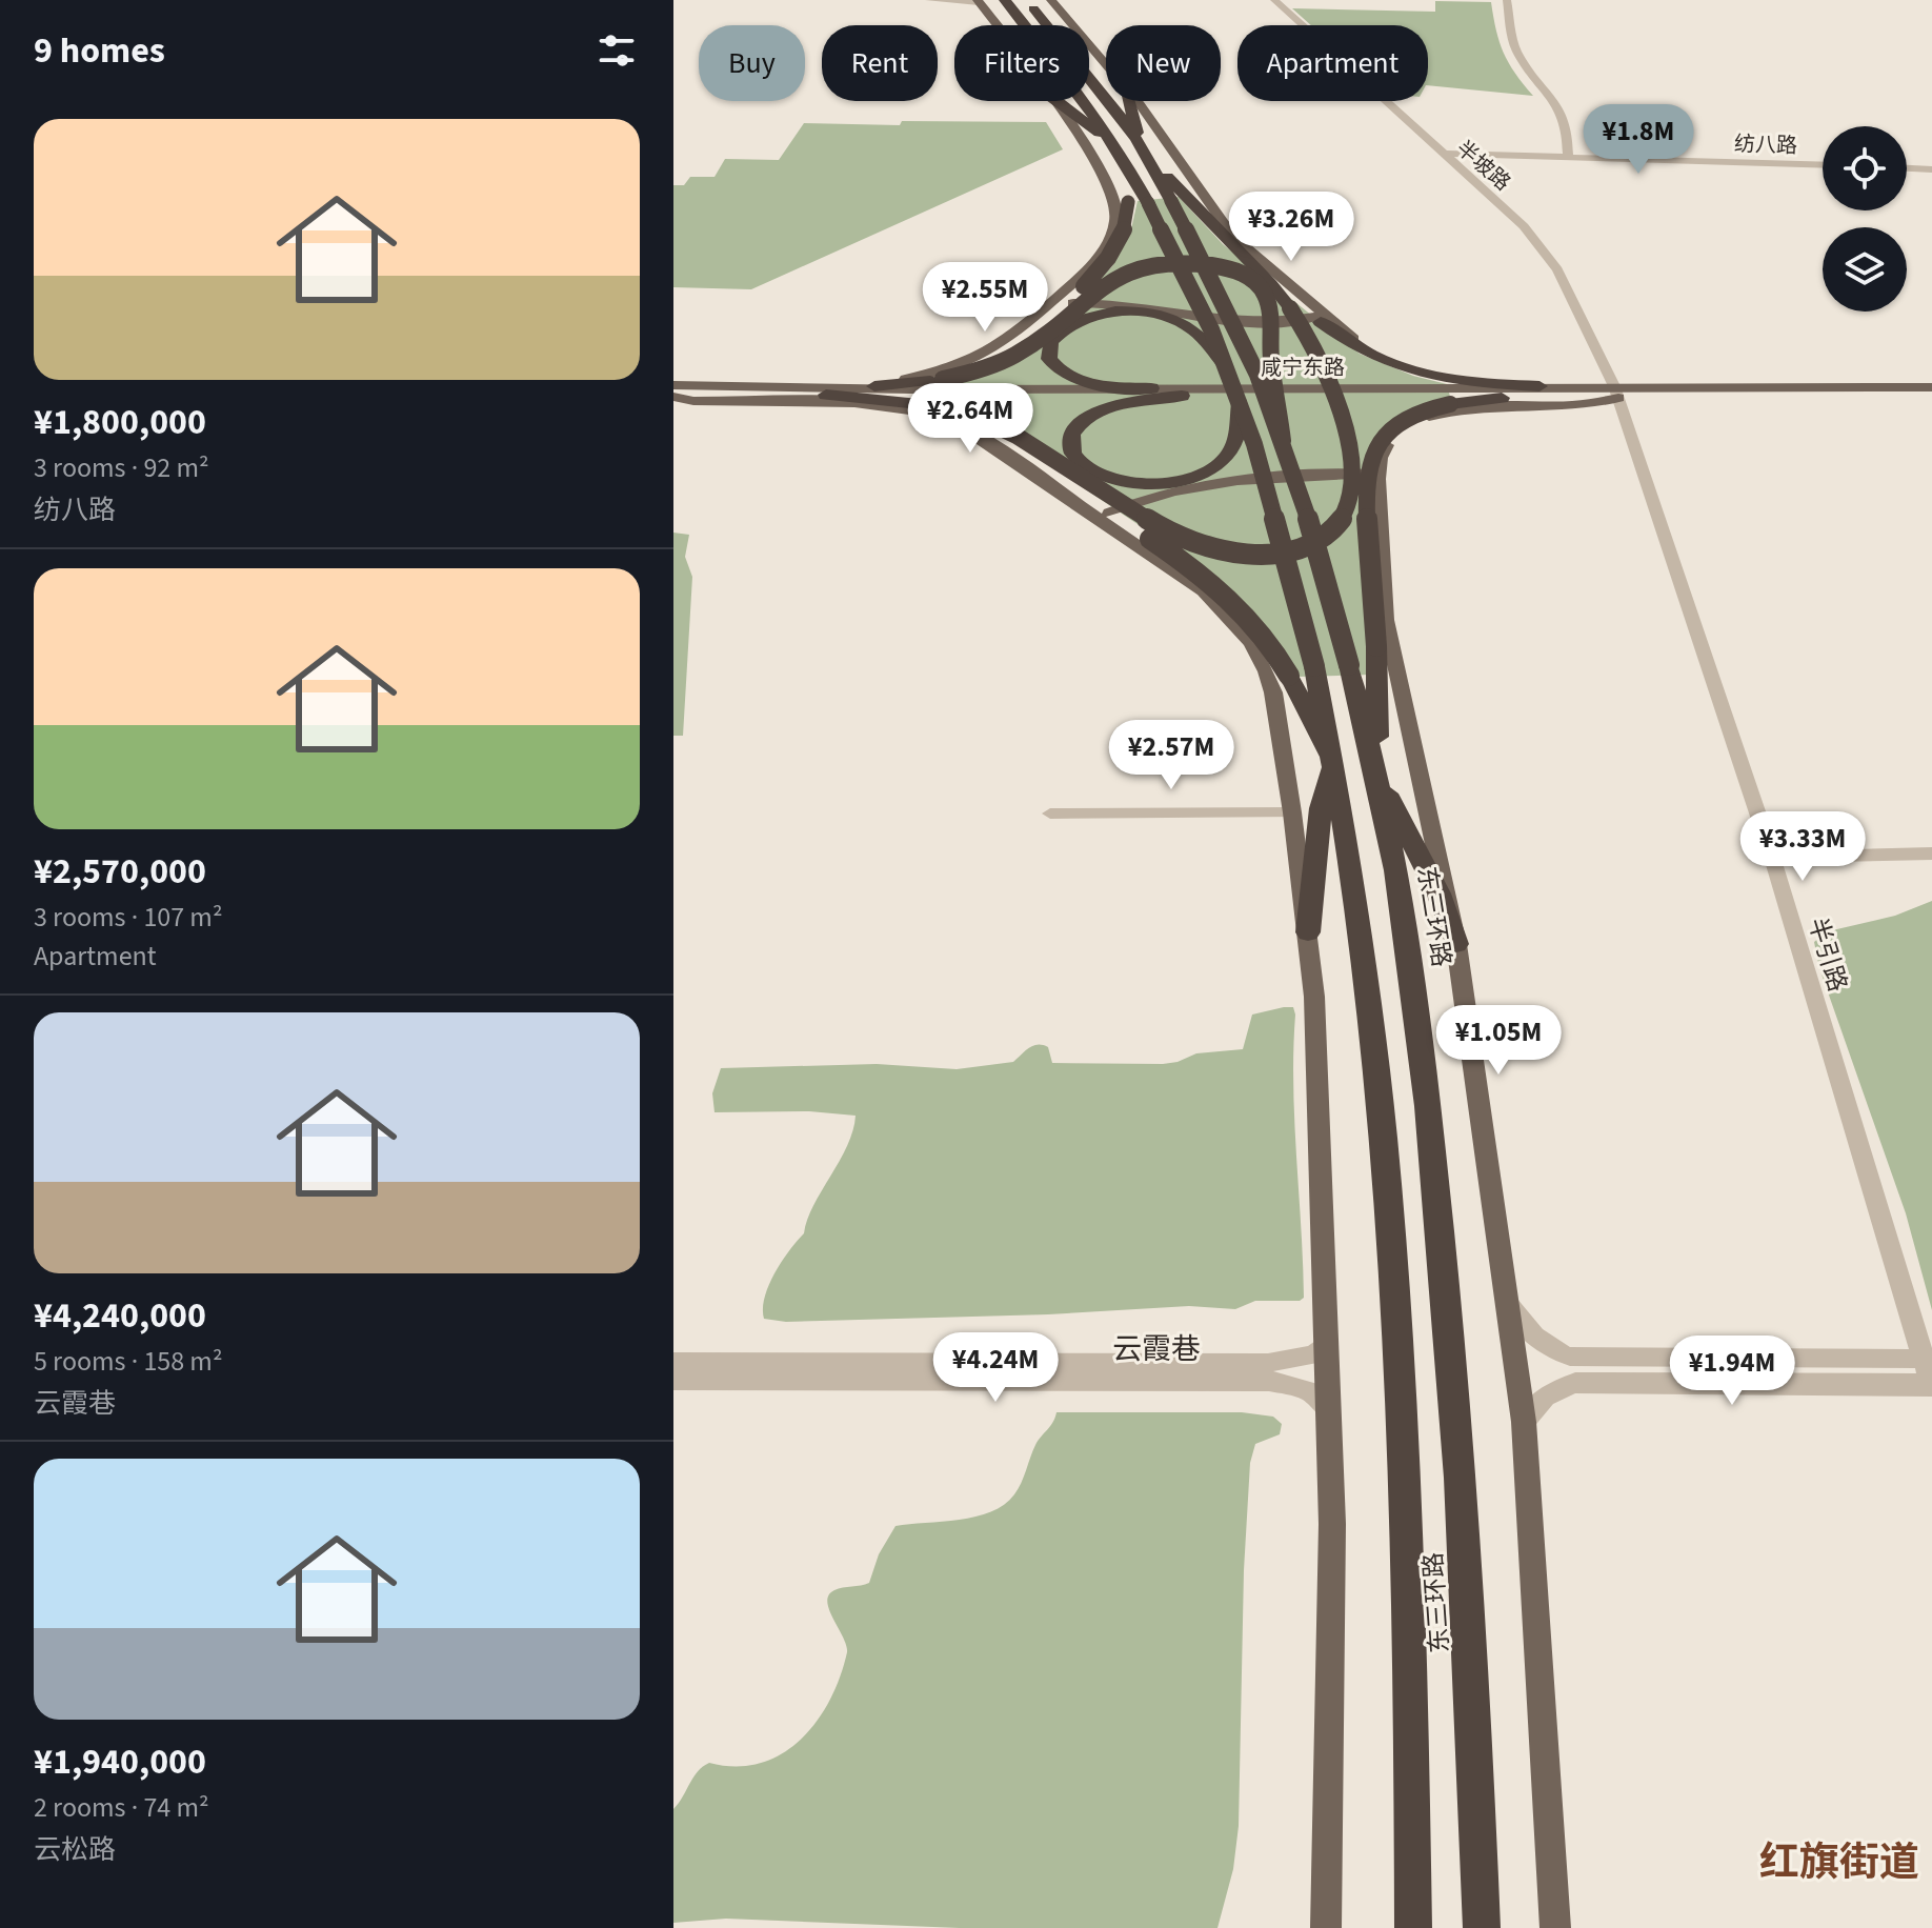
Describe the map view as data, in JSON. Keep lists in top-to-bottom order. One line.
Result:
{"streets":{"highway":["东三环路"],"main road":["咸宁东路"],"street":["纺八路","半坡路","半引路","云霞巷"]},"crossings":[["纺八路","半坡路"],["半坡路","咸宁东路"],["半坡路","半引路"],["咸宁东路","半引路"]],"districts":["红旗街道"],"page":{"heading":"9 homes","chip":["Buy","Rent","Filters","New","Apartment"],"list":[{"name":"¥1,800,000","note":"3 rooms · 92 m² · 纺八路"},{"name":"¥2,570,000","note":"3 rooms · 107 m² · Apartment"},{"name":"¥4,240,000","note":"5 rooms · 158 m² · 云霞巷"},{"name":"¥1,940,000","note":"2 rooms · 74 m² · 云松路"}],"price":["¥1.8M","¥3.26M","¥2.55M","¥2.64M","¥2.57M","¥3.33M","¥1.05M","¥4.24M","¥1.94M"]}}
